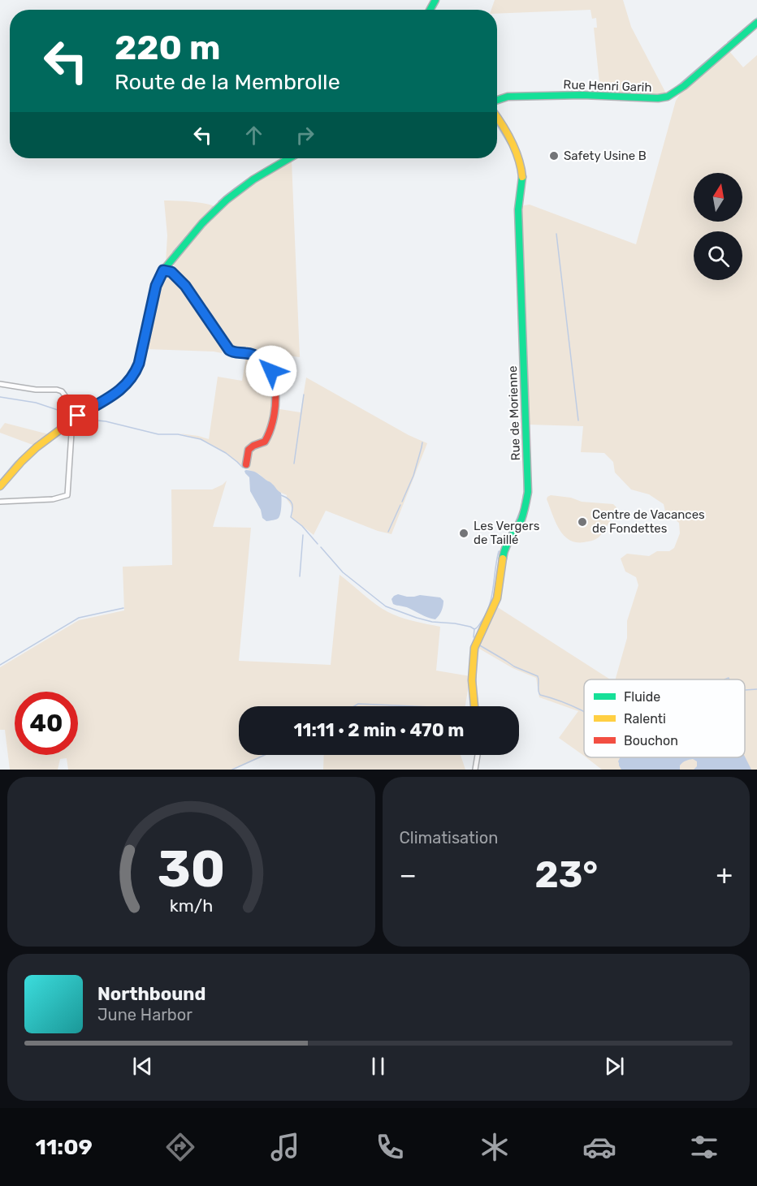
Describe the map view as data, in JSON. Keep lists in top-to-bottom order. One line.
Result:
{"streets":{"street":["Rue Henri Garih","Rue de Morienne"]},"places":["Safety Usine B","Centre de Vacances de Fondettes","Les Vergers de Taillé"],"legend":["Fluide","Ralenti","Bouchon"],"north":"top","page":{"turn":["220 m","Route de la Membrolle"],"limit":"40","trip":"11:11 · 2 min · 470 m","tile":"Climatisation","heat":["−","23°","+"],"song":["Northbound","June Harbor"],"tabs":"11:09","gauge":["30","km/h"]}}
